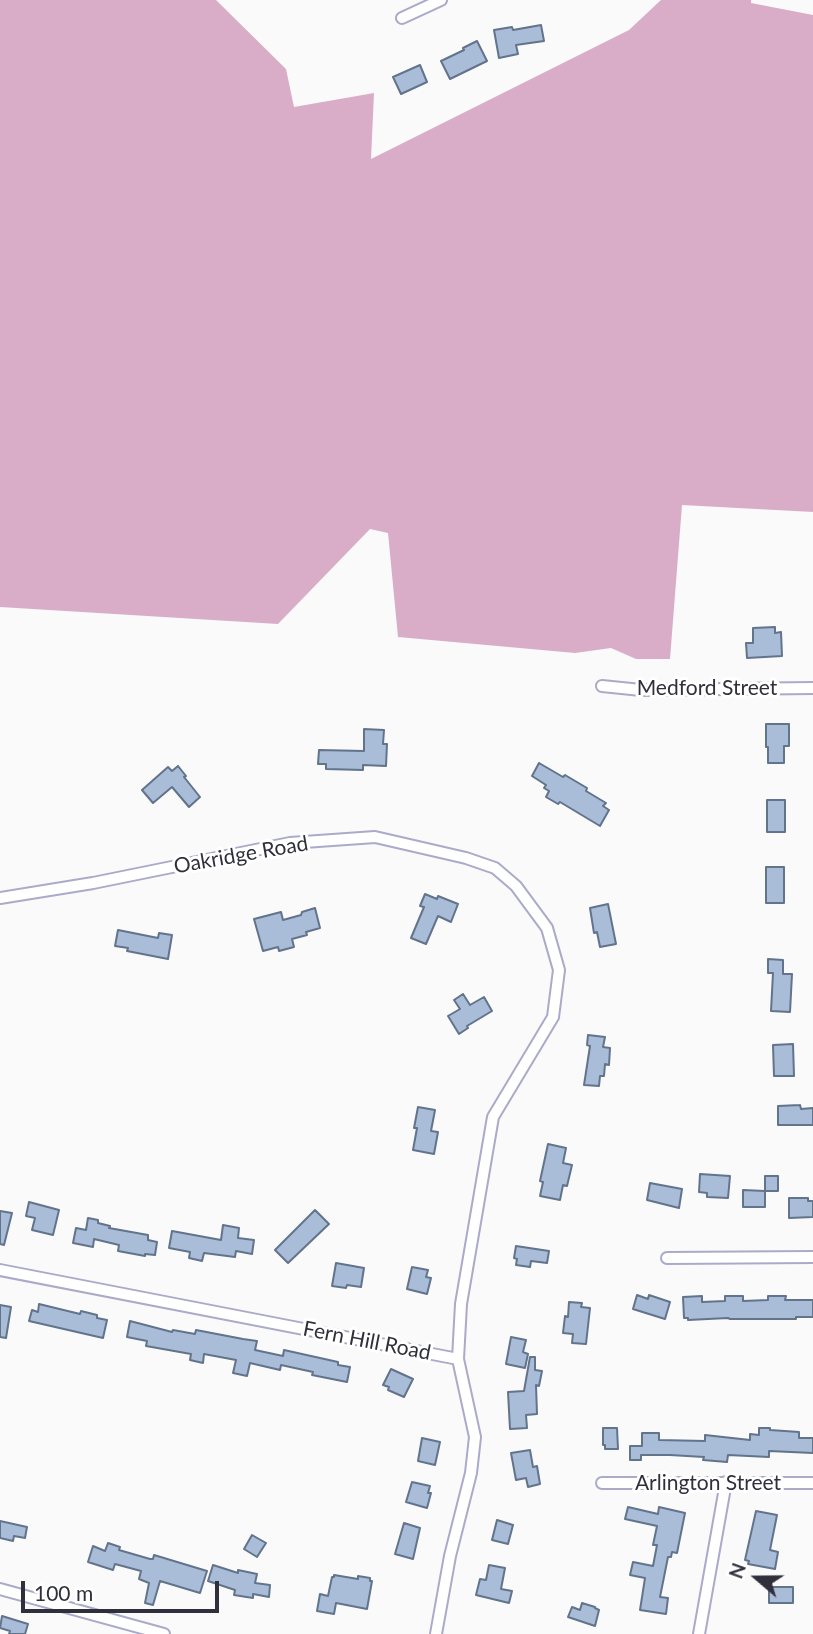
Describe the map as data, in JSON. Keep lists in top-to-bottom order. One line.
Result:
{"streets":{"street":["Medford Street","Oakridge Road","Fern Hill Road","Arlington Street"]},"crossings":[["Oakridge Road","Fern Hill Road"]],"scale_bar":"100 m","north":"left"}
